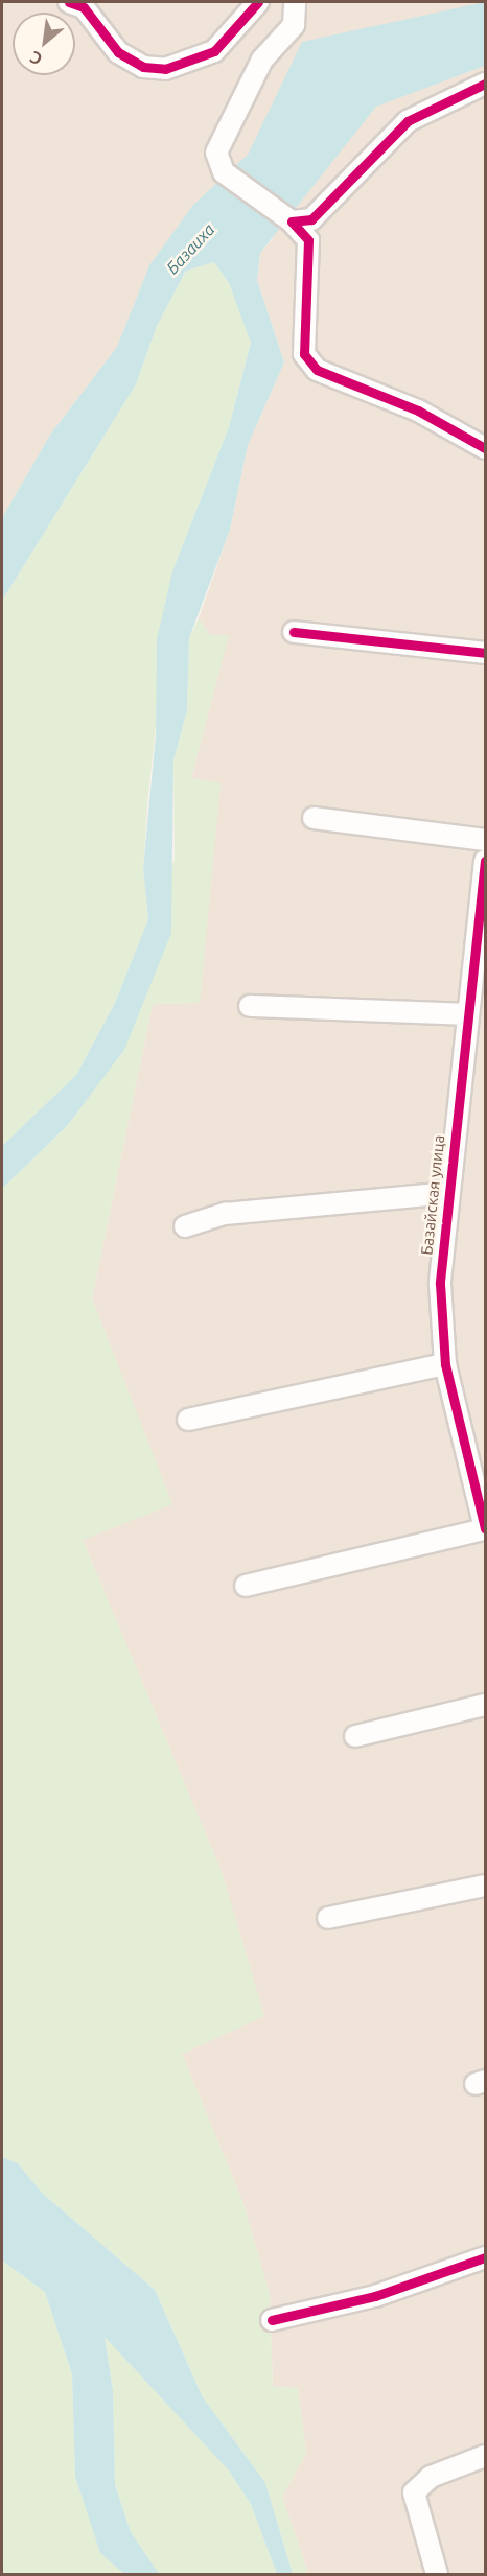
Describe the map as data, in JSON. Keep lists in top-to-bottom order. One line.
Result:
{"streets":{"street":["Базайская улица"]},"water":["Базаиха"],"north":"bottom left"}
